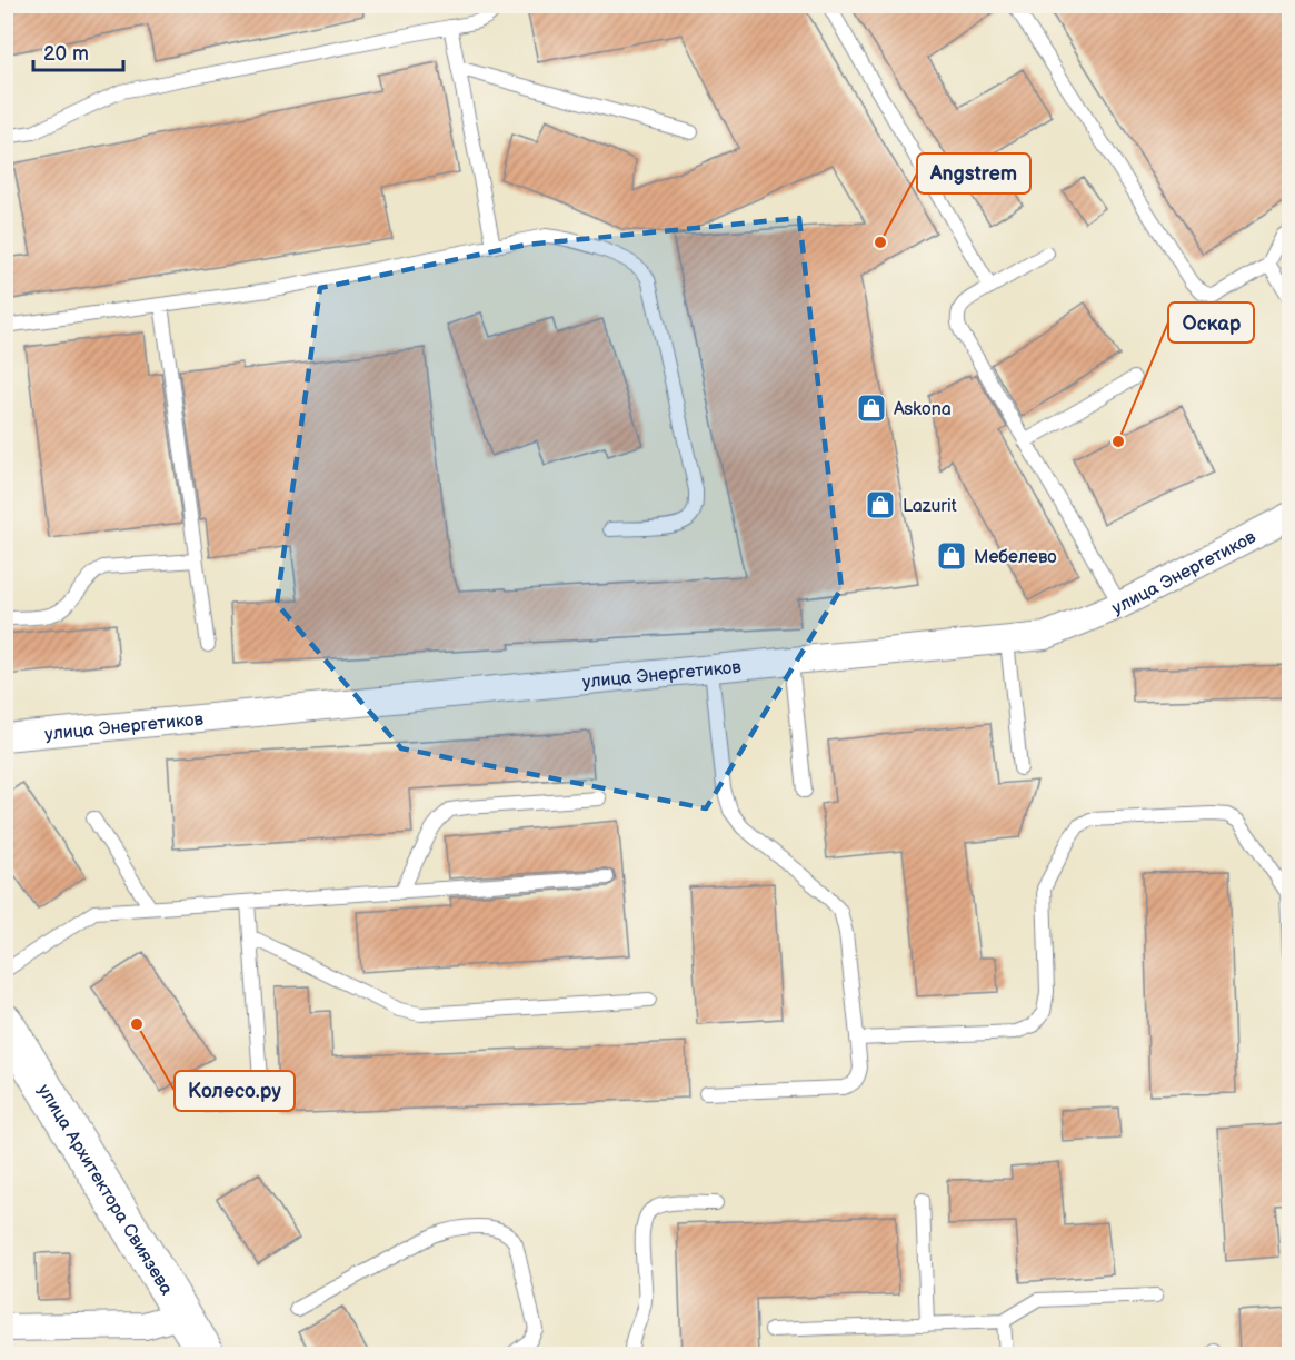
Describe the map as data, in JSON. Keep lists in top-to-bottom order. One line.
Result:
{"streets":{"main road":["улица Архитектора Свиязева"],"street":["улица Энергетиков"]},"places":{"other":["Angstrem","Оскар","Колесо.ру"],"shop":["Askona","Lazurit","Мебелево"]},"scale_bar":"20 m"}
